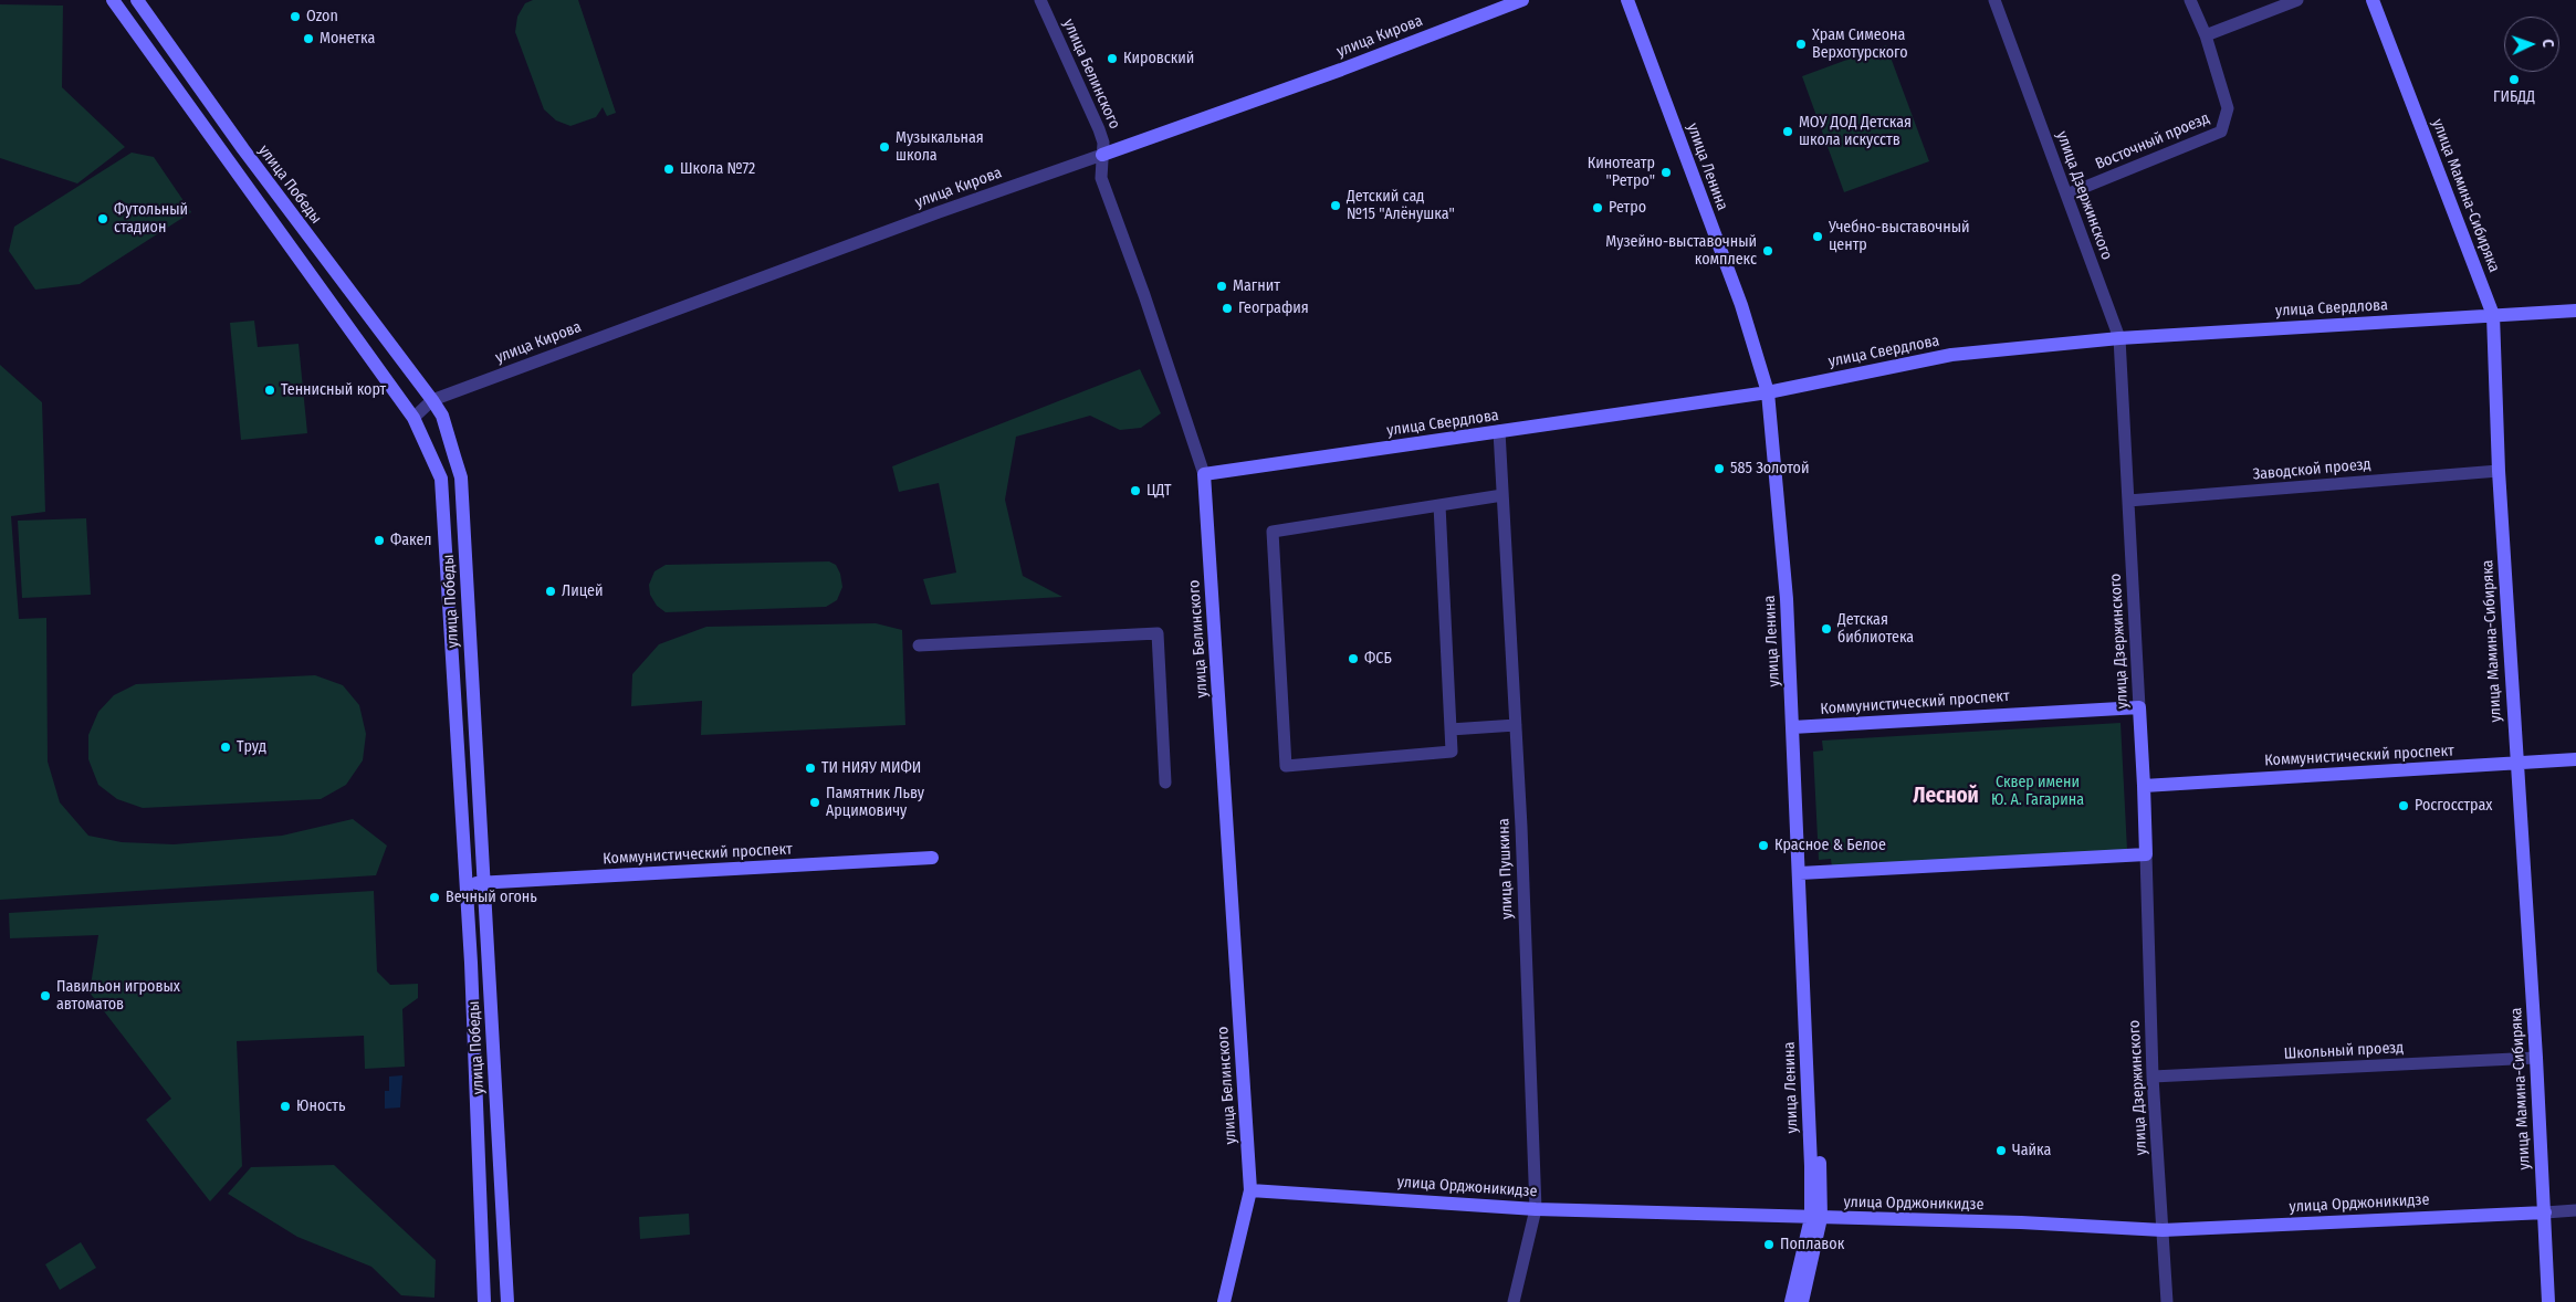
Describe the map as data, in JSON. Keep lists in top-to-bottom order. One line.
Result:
{"streets":{"street":["улица Кирова","улица Белинского","Восточный проезд","улица Ленина","улица Победы","улица Дзержинского","улица Мамина-Сибиряка","улица Свердлова","Заводской проезд","Коммунистический проспект","улица Пушкина","Школьный проезд","улица Орджоникидзе"]},"crossings":[["улица Кирова","улица Белинского"],["улица Кирова","улица Победы"],["улица Белинского","улица Свердлова"],["улица Белинского","улица Орджоникидзе"],["Восточный проезд","улица Дзержинского"],["улица Ленина","улица Свердлова"],["улица Ленина","Коммунистический проспект"],["улица Ленина","улица Орджоникидзе"],["улица Победы","Коммунистический проспект"],["улица Дзержинского","улица Свердлова"],["улица Дзержинского","Заводской проезд"],["улица Дзержинского","Коммунистический проспект"],["улица Дзержинского","Школьный проезд"],["улица Дзержинского","улица Орджоникидзе"],["улица Мамина-Сибиряка","улица Свердлова"],["улица Мамина-Сибиряка","Заводской проезд"],["улица Мамина-Сибиряка","Коммунистический проспект"],["улица Мамина-Сибиряка","Школьный проезд"],["улица Мамина-Сибиряка","улица Орджоникидзе"],["улица Свердлова","улица Пушкина"],["улица Пушкина","улица Орджоникидзе"]],"districts":["Лесной"],"parks":["Сквер имени Ю. А. Гагарина"],"places":["Ozon","Монетка","Храм Симеона Верхотурского","Кировский","ГИБДД","МОУ ДОД Детская школа искусств","Музыкальная школа","Школа №72","Кинотеатр \"Ретро\"","Детский сад №15 \"Алёнушка\"","Ретро","Футольный стадион","Учебно-выставочный центр","Музейно-выставочный комплекс","Магнит","География","Теннисный корт","585 Золотой","ЦДТ","Факел","Лицей","Детская библиотека","ФСБ","Труд","ТИ НИЯУ МИФИ","Памятник Льву Арцимовичу","Росгосстрах","Красное & Белое","Вечный огонь","Павильон игровых автоматов","Юность","Чайка","Поплавок"],"north":"right"}
